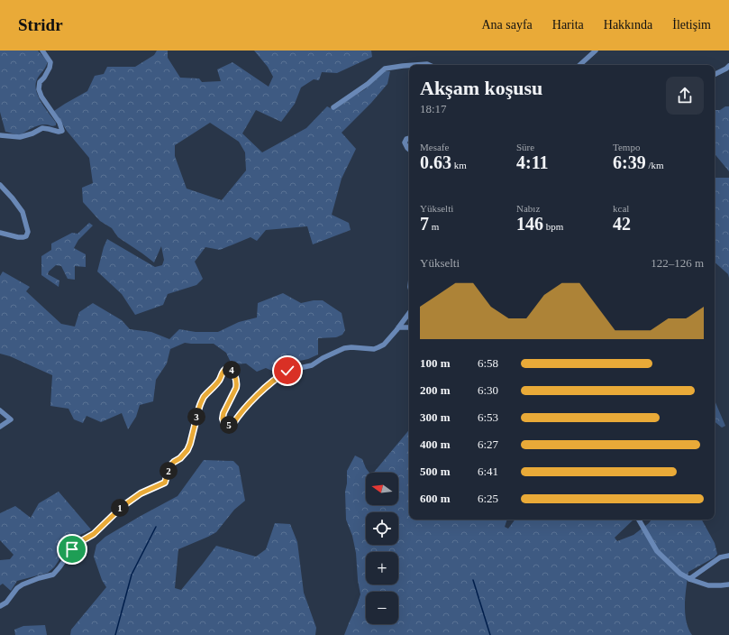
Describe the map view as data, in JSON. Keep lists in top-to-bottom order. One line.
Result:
{"north":"left","page":{"header":"Stridr","nav":["Ana sayfa","Harita","Hakkında","İletişim"],"heading":["Akşam koşusu","18:17"],"stats":[["Mesafe","0.63 km"],["Süre","4:11"],["Tempo","6:39 /km"],["Yükselti","7 m"],["Nabız","146 bpm"],["kcal","42"]],"chart":["Yükselti","122–126 m"],"list":[{"name":"100 m","note":"6:58"},{"name":"200 m","note":"6:30"},{"name":"300 m","note":"6:53"},{"name":"400 m","note":"6:27"},{"name":"500 m","note":"6:41"},{"name":"600 m","note":"6:25"}],"pins":["4","3","5","2","1"],"map_buttons":["+","−"]}}
